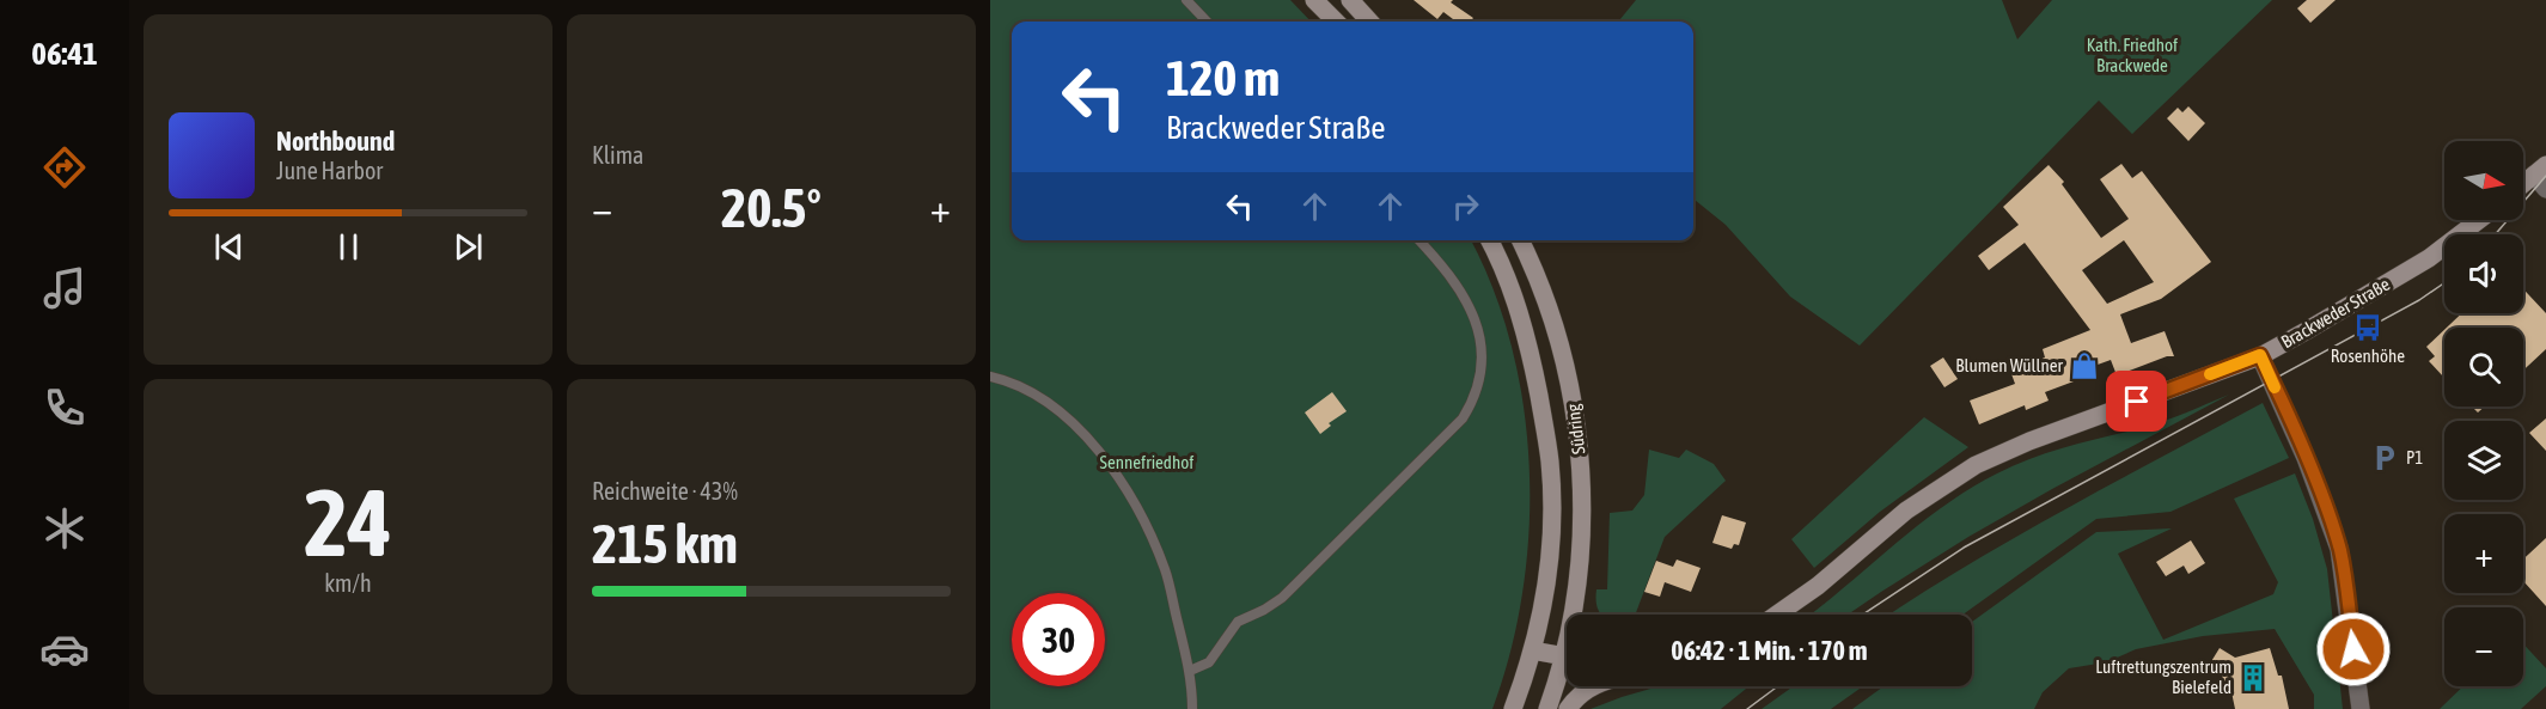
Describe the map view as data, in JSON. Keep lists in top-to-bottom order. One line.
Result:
{"streets":{"main road":["Brackweder Straße","Südring"]},"parks":["Kath. Friedhof Brackwede","Sennefriedhof"],"places":{"bus stop":["Rosenhöhe"],"shop":["Blumen Wüllner"],"parking":["P1"],"building":["Luftrettungszentrum Bielefeld"]},"north":"right","page":{"tabs":"06:41","tile":["Klima",["24","km/h"],["Reichweite · 43%","215 km"]],"turn":["120 m","Brackweder Straße"],"song":["Northbound","June Harbor"],"map_buttons":["+","−"],"heat":["−","20.5°","+"],"limit":"30","trip":"06:42 · 1 Min. · 170 m"}}
